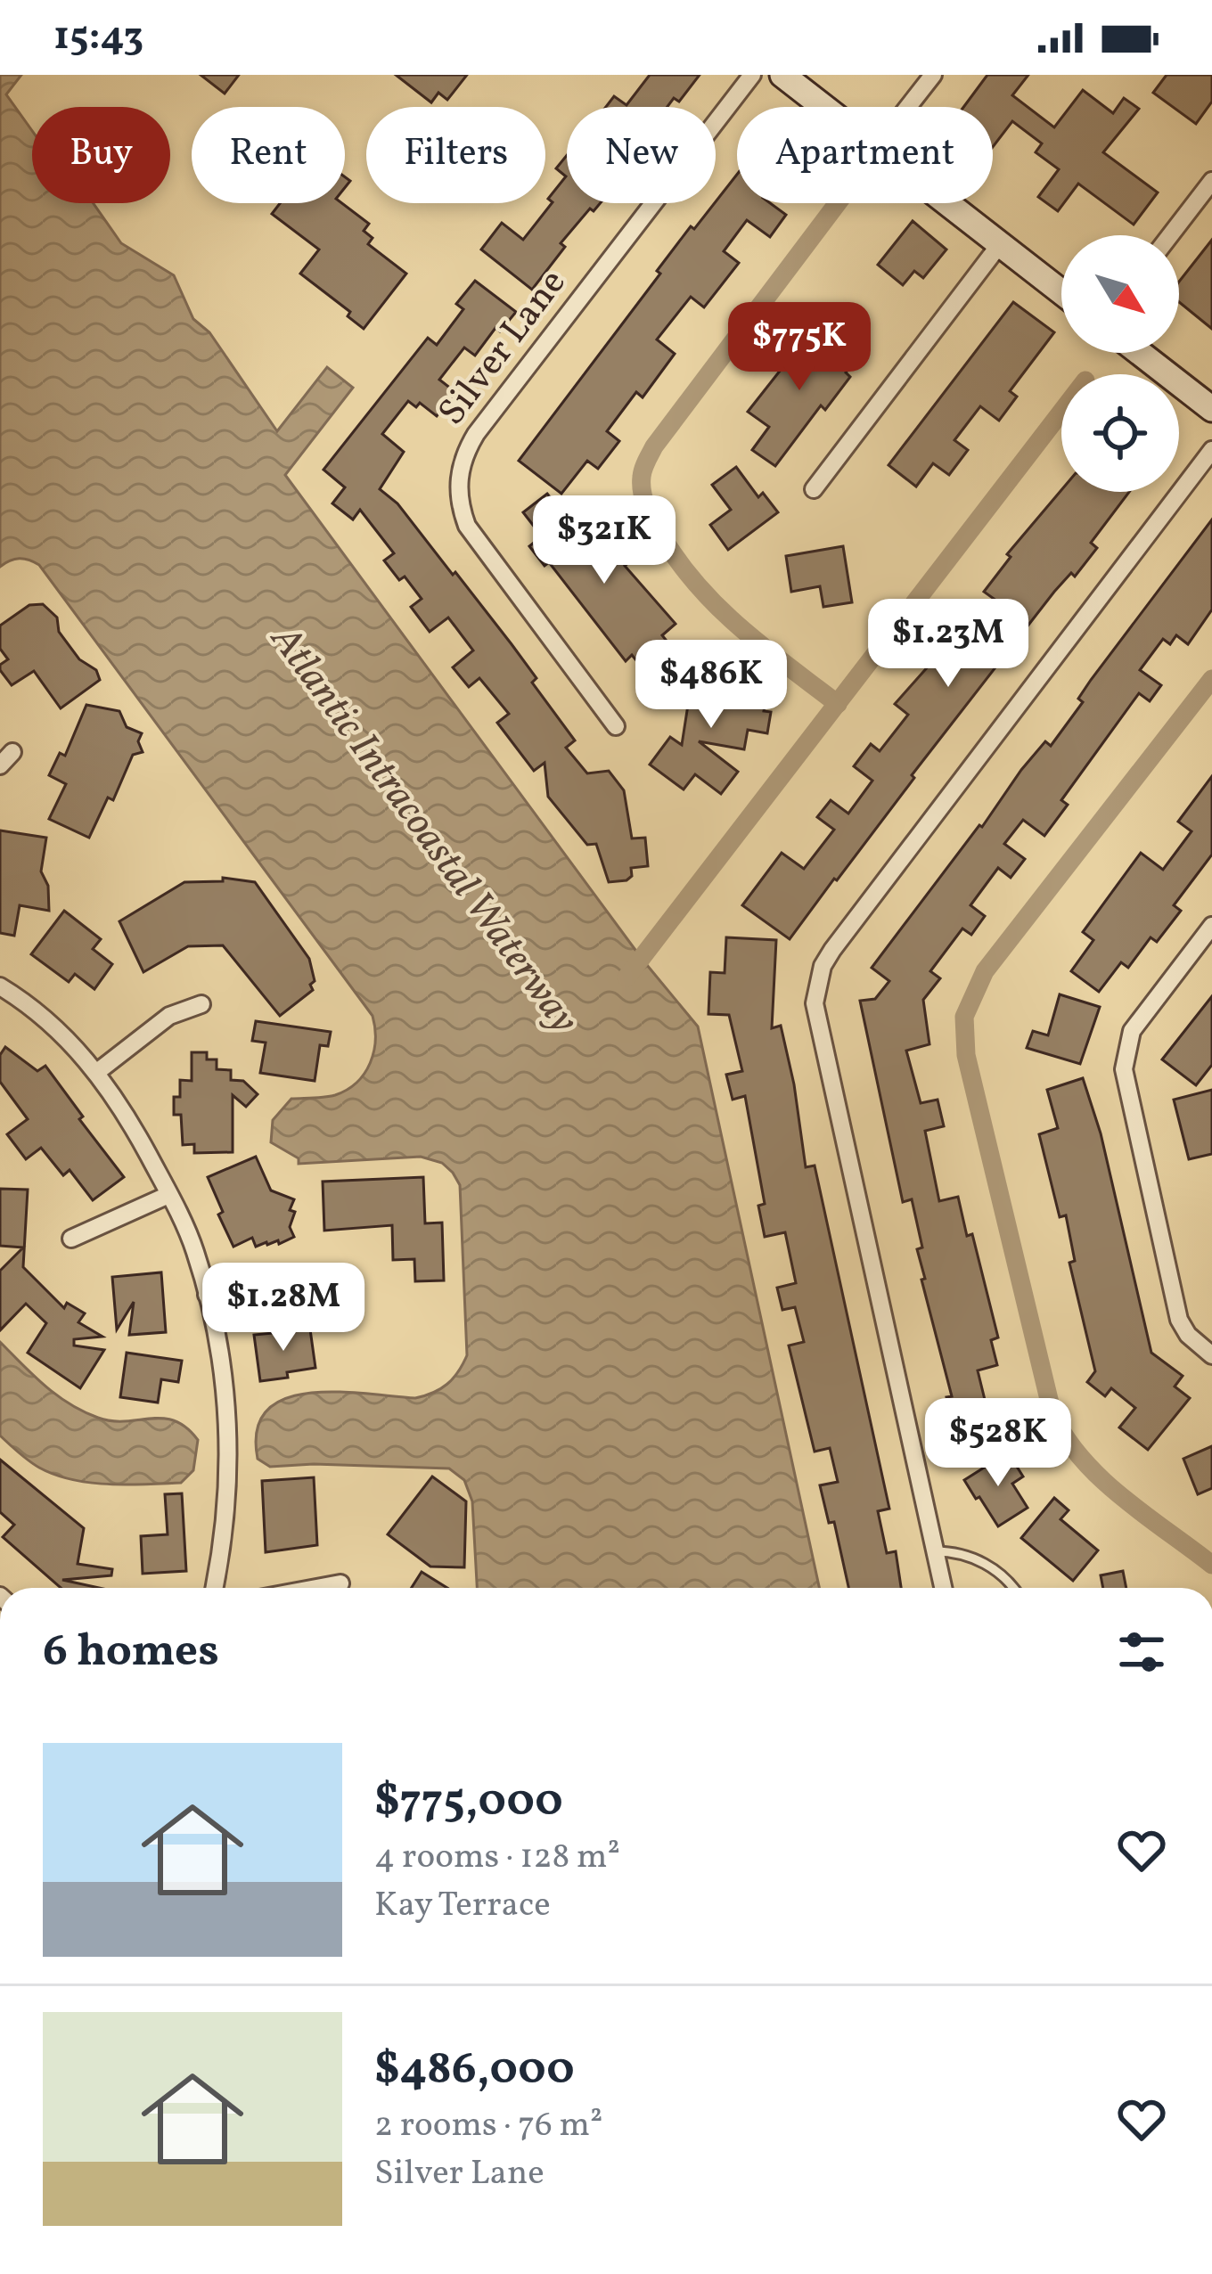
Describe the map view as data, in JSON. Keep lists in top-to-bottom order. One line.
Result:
{"streets":{"street":["Silver Lane"]},"water":["Atlantic Intracoastal Waterway"],"north":"bottom right","page":{"status":"15:43","chip":["Buy","Rent","Filters","New","Apartment"],"price":["$775K","$321K","$1.23M","$486K","$1.28M","$528K"],"heading":"6 homes","list":[{"name":"$775,000","note":"4 rooms · 128 m² · Kay Terrace"},{"name":"$486,000","note":"2 rooms · 76 m² · Silver Lane"}]}}
